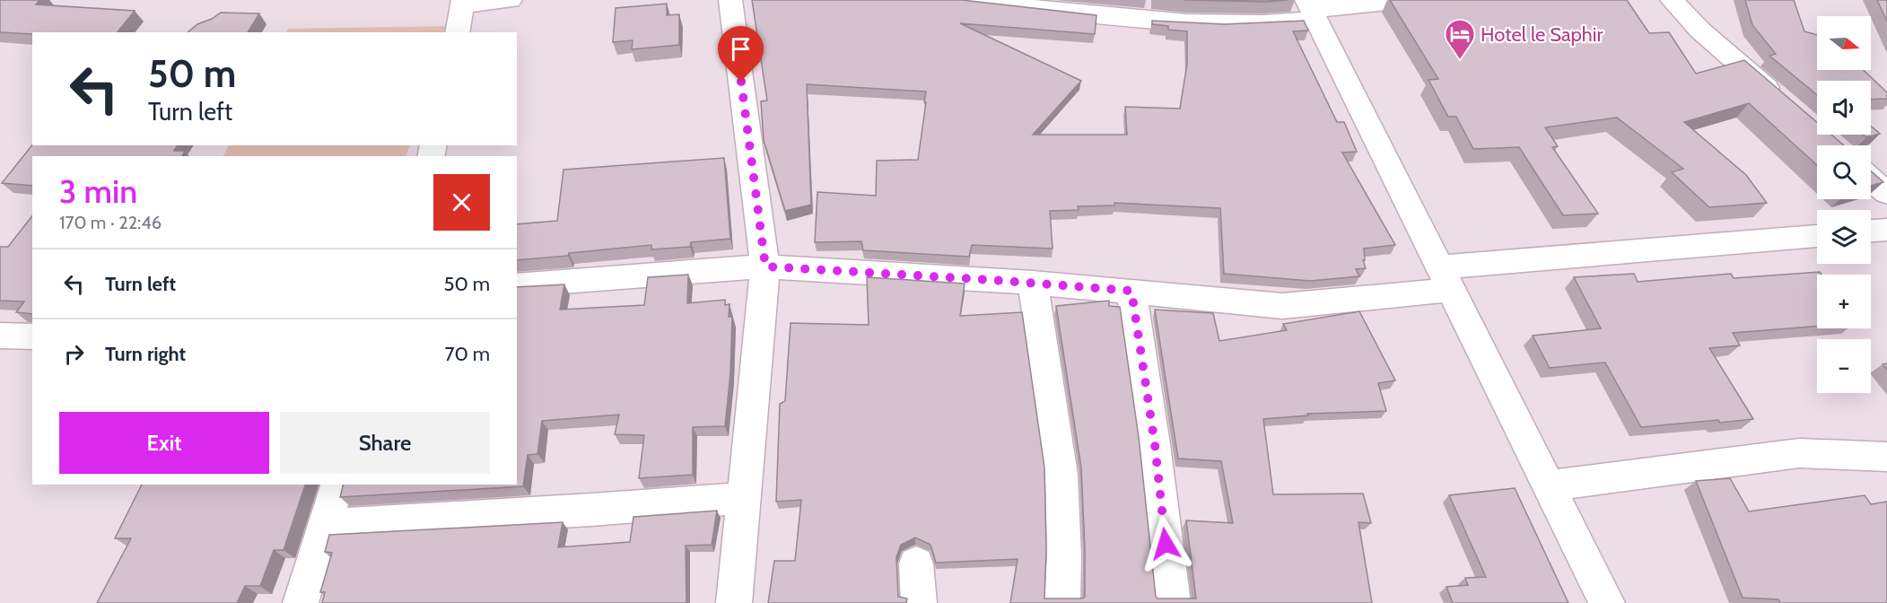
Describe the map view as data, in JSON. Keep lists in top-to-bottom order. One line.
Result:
{"places":{"hotel":["Hotel le Saphir"]},"north":"right","page":{"map_buttons":["+","−"],"turn":["50 m","Turn left"],"heading":["3 min","170 m · 22:46"],"list":[{"name":"Turn left","value":"50 m"},{"name":"Turn right","value":"70 m"}],"buttons":["Exit","Share"]}}
